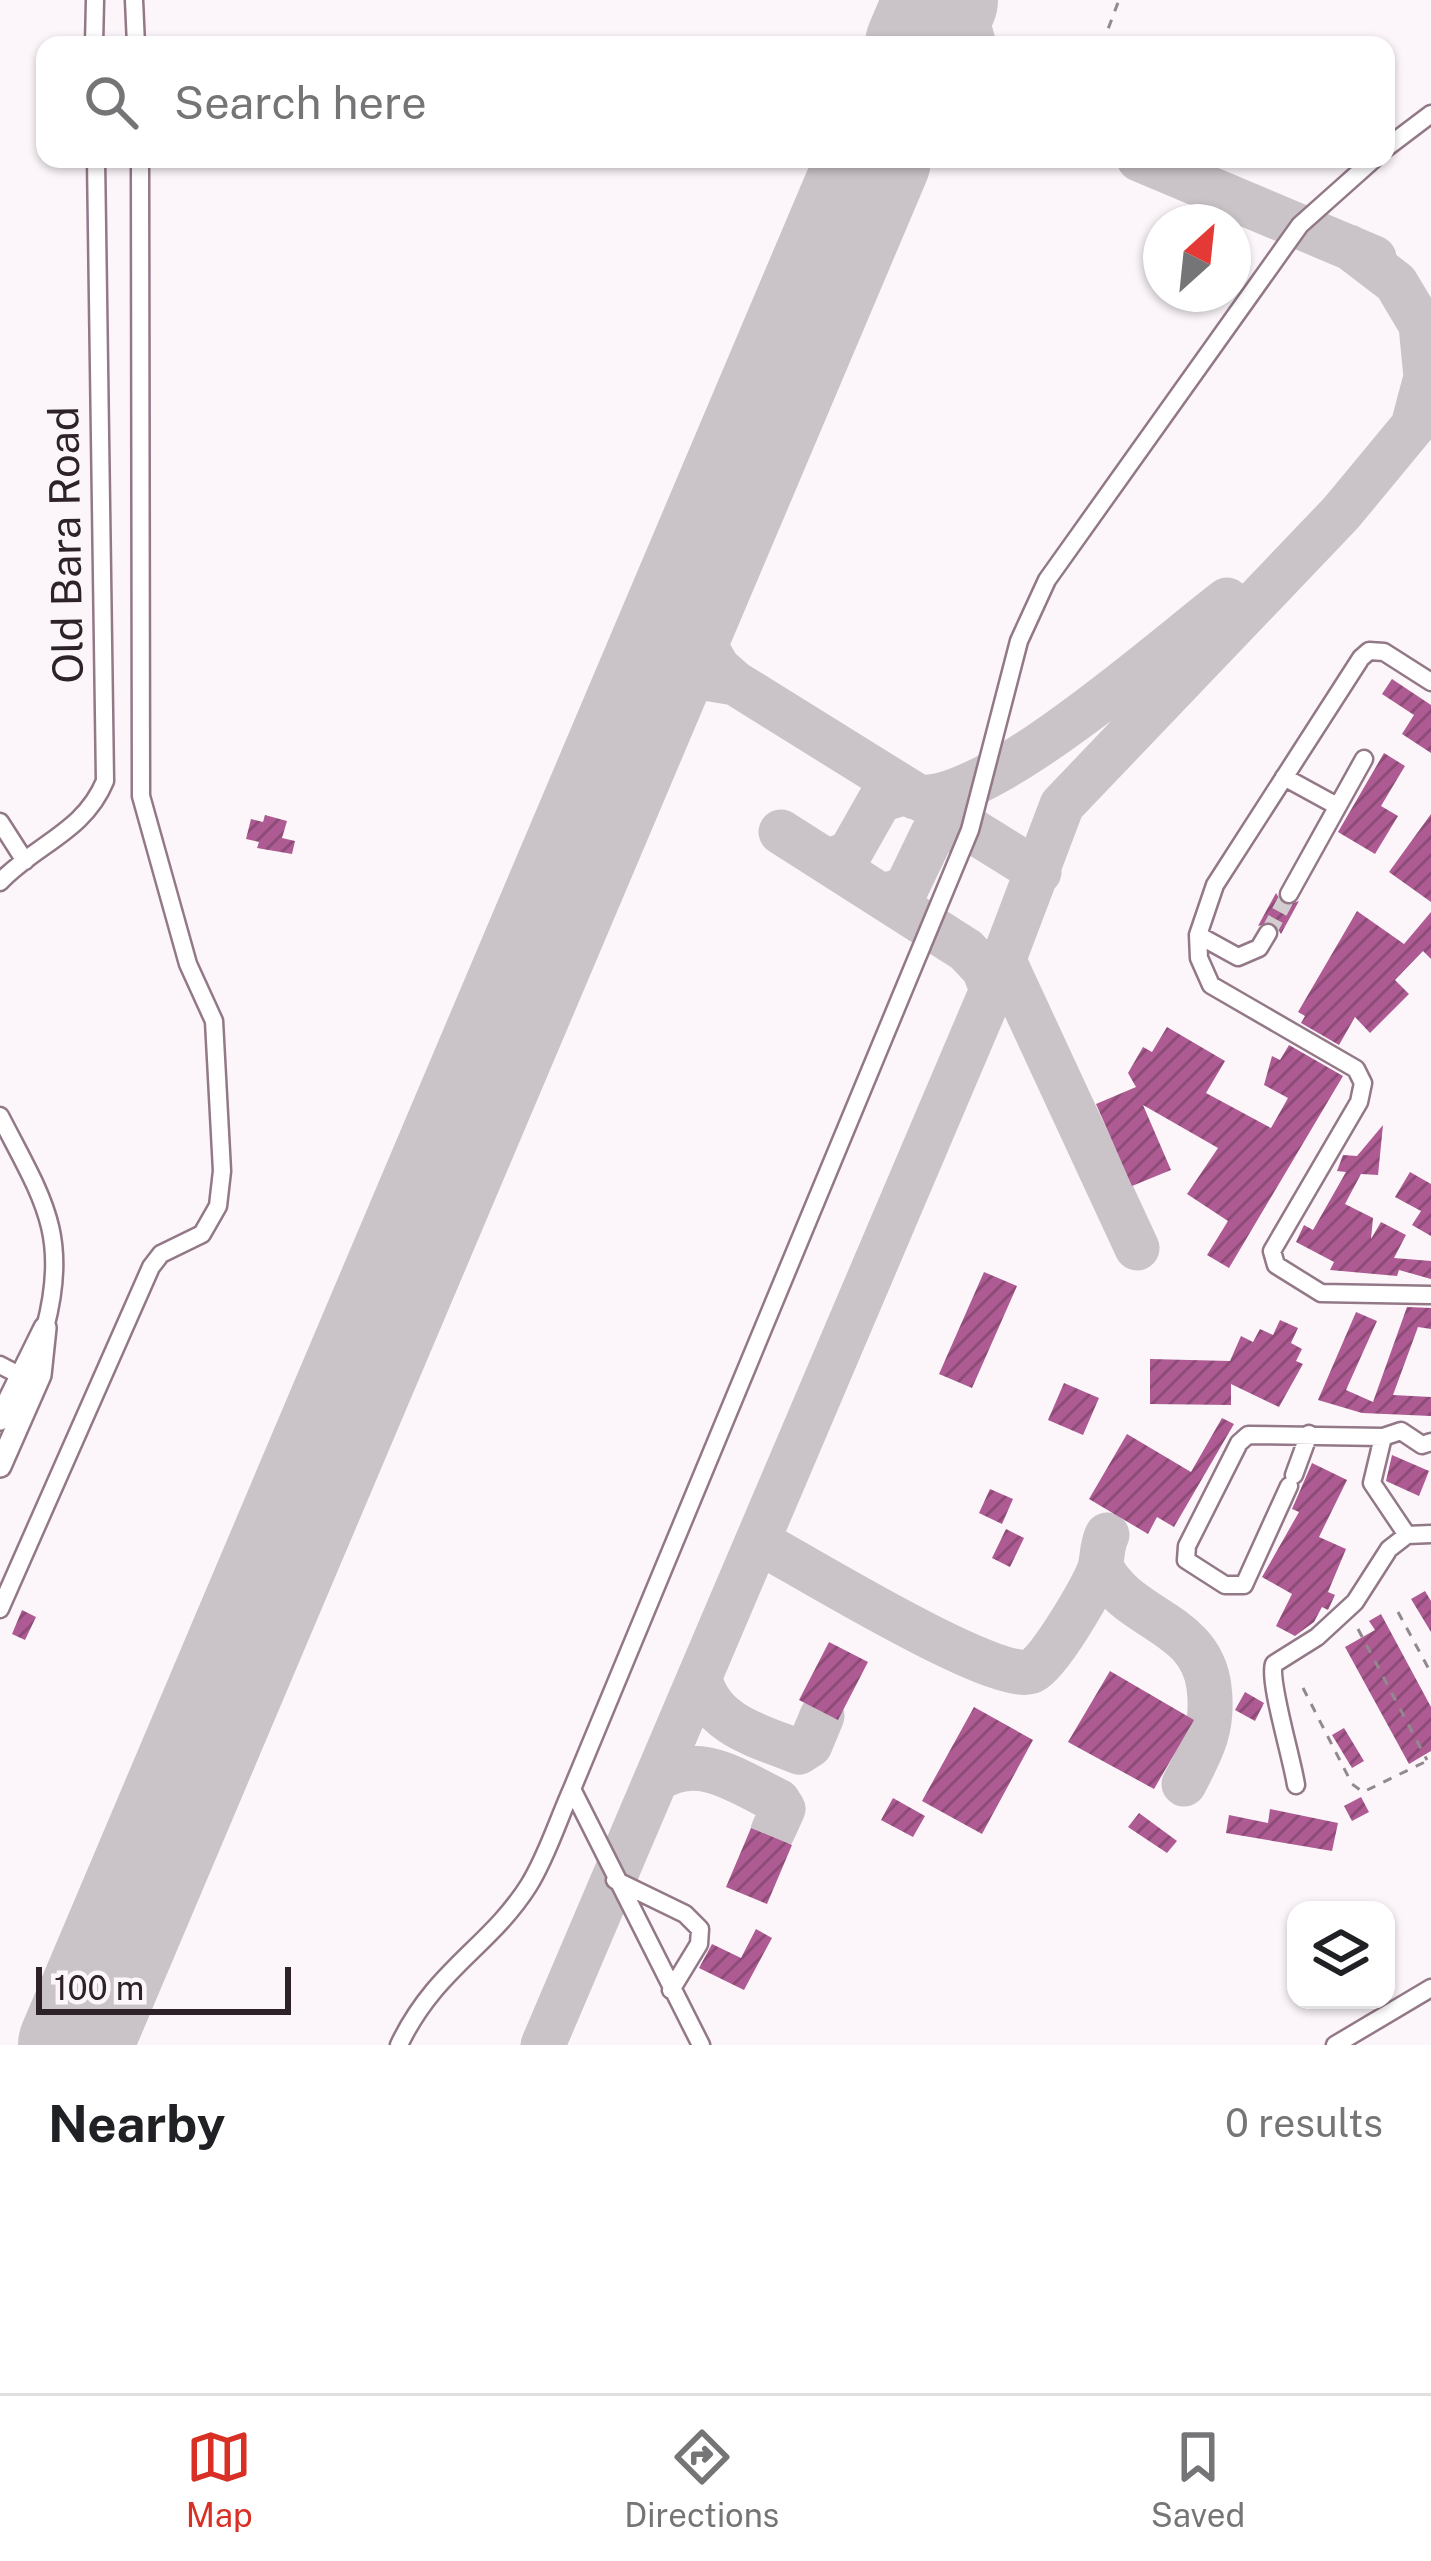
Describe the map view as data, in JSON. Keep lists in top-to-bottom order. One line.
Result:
{"streets":{"street":["Old Bara Road"]},"scale_bar":"100 m","north":"top right","page":{"search":"Search here","scale":"100 m","heading":["Nearby","0 results"],"nav":["Map","Directions","Saved"]}}
